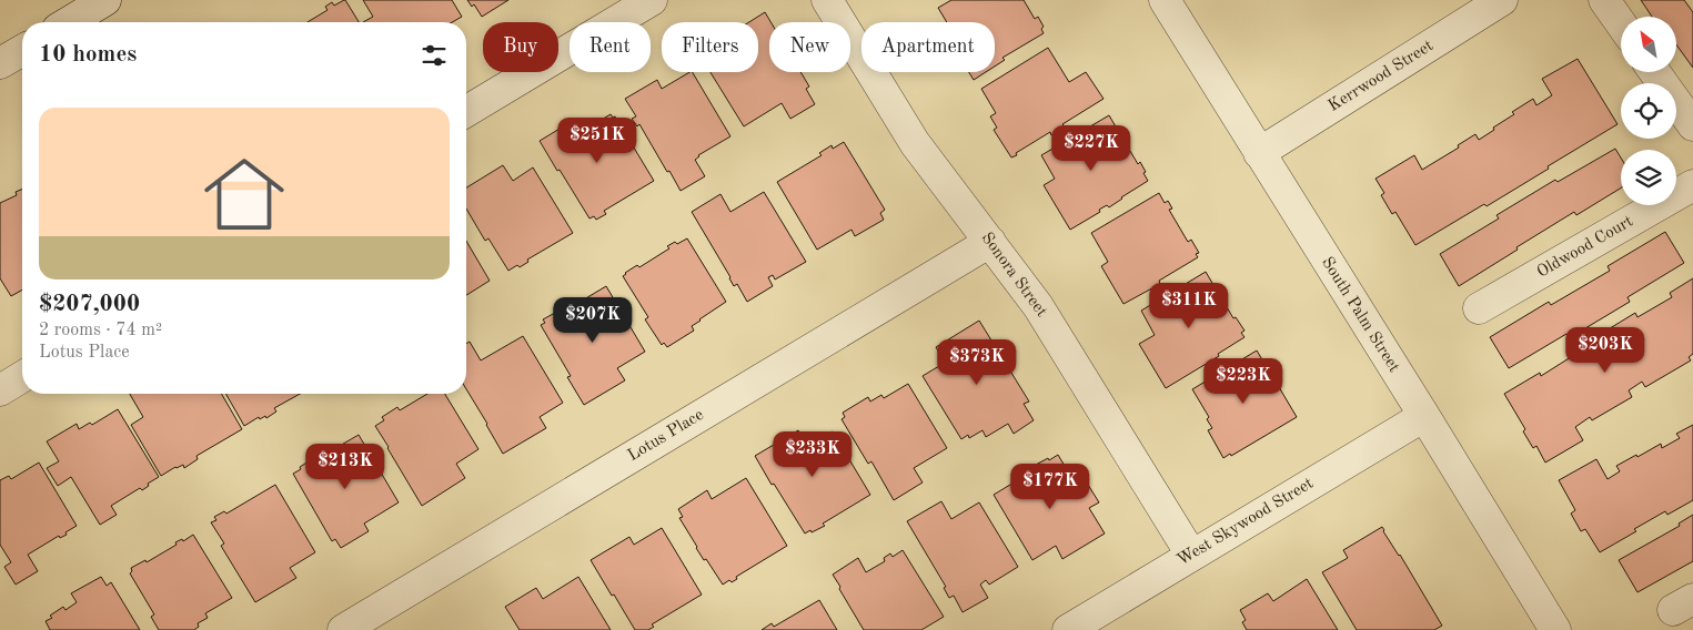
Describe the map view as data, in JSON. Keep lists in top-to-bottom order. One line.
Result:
{"streets":{"street":["Kerrwood Street","Oldwood Court","Sonora Street","South Palm Street","Lotus Place","West Skywood Street"]},"crossings":[["Kerrwood Street","South Palm Street"],["Sonora Street","Lotus Place"],["Sonora Street","West Skywood Street"],["South Palm Street","West Skywood Street"]],"north":"top left","page":{"chip":["Buy","Rent","Filters","New","Apartment"],"heading":"10 homes","list":[{"name":"$207,000","note":"2 rooms · 74 m² · Lotus Place"}],"price":["$251K","$227K","$311K","$207K","$203K","$373K","$223K","$233K","$213K","$177K"]}}
